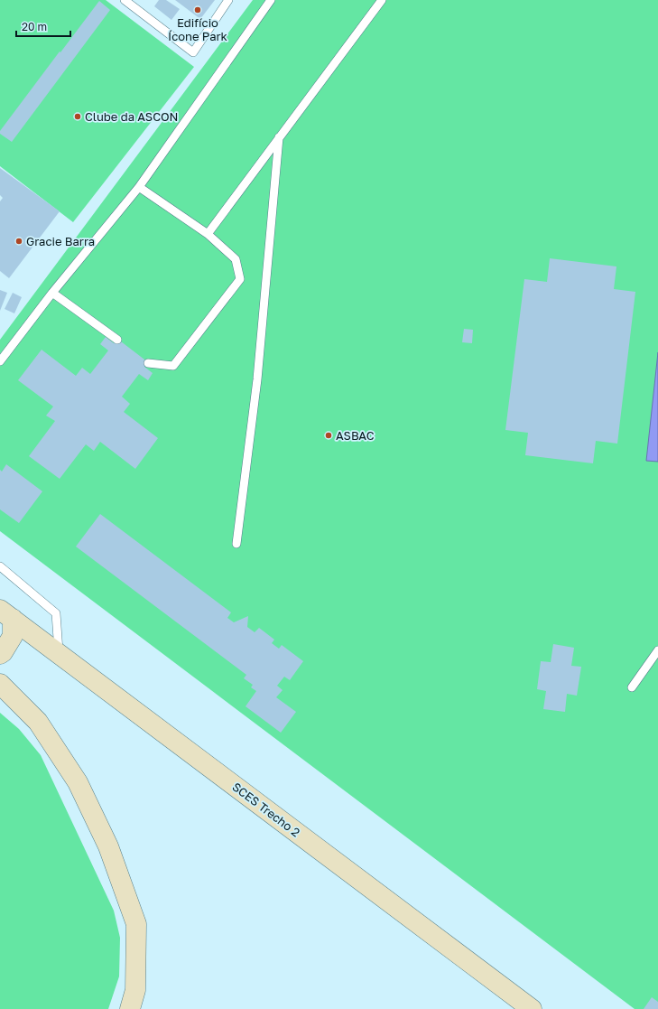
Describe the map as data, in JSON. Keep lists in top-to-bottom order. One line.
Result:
{"streets":{"main road":["SCES Trecho 2"]},"places":["Edifício Ícone Park","Clube da ASCON","Gracie Barra","ASBAC"],"scale_bar":"20 m"}
